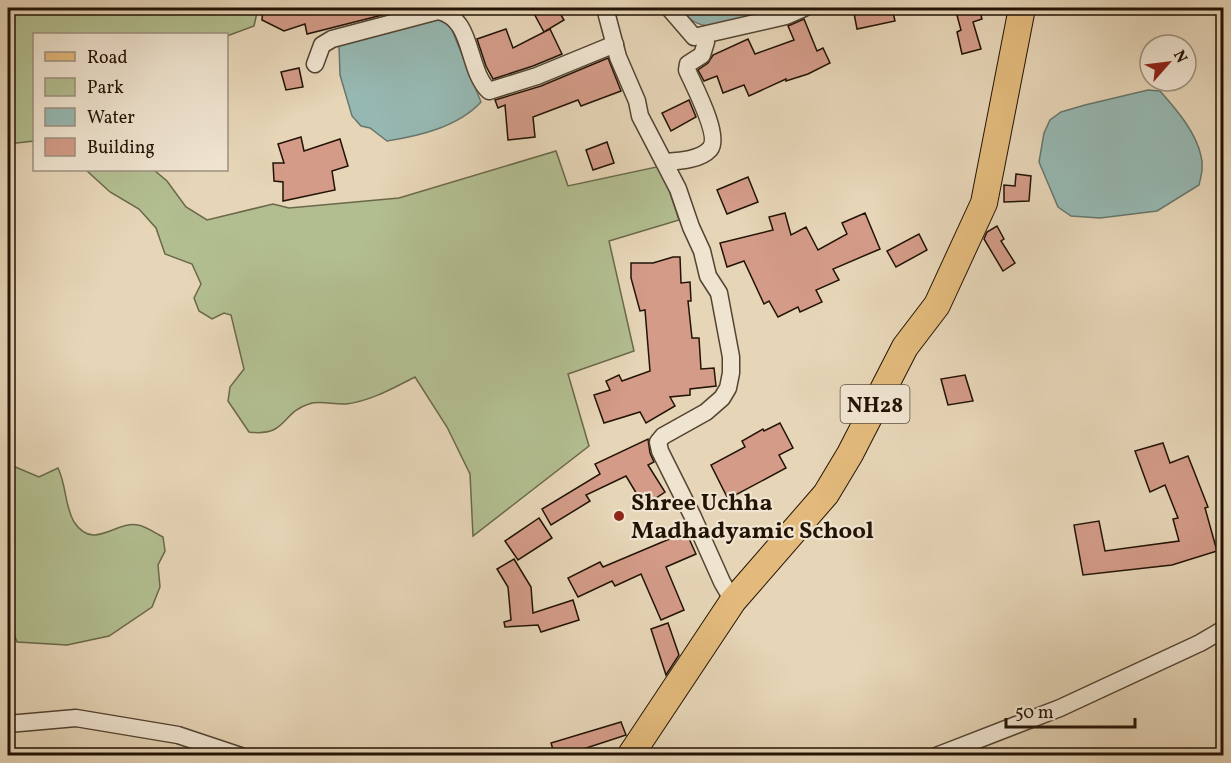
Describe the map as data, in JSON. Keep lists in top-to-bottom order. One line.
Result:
{"streets":{"main road":["NH28"]},"places":["Shree Uchha Madhadyamic School"],"legend":["Road","Park","Water","Building"],"scale_bar":"50 m","north":"top right"}
